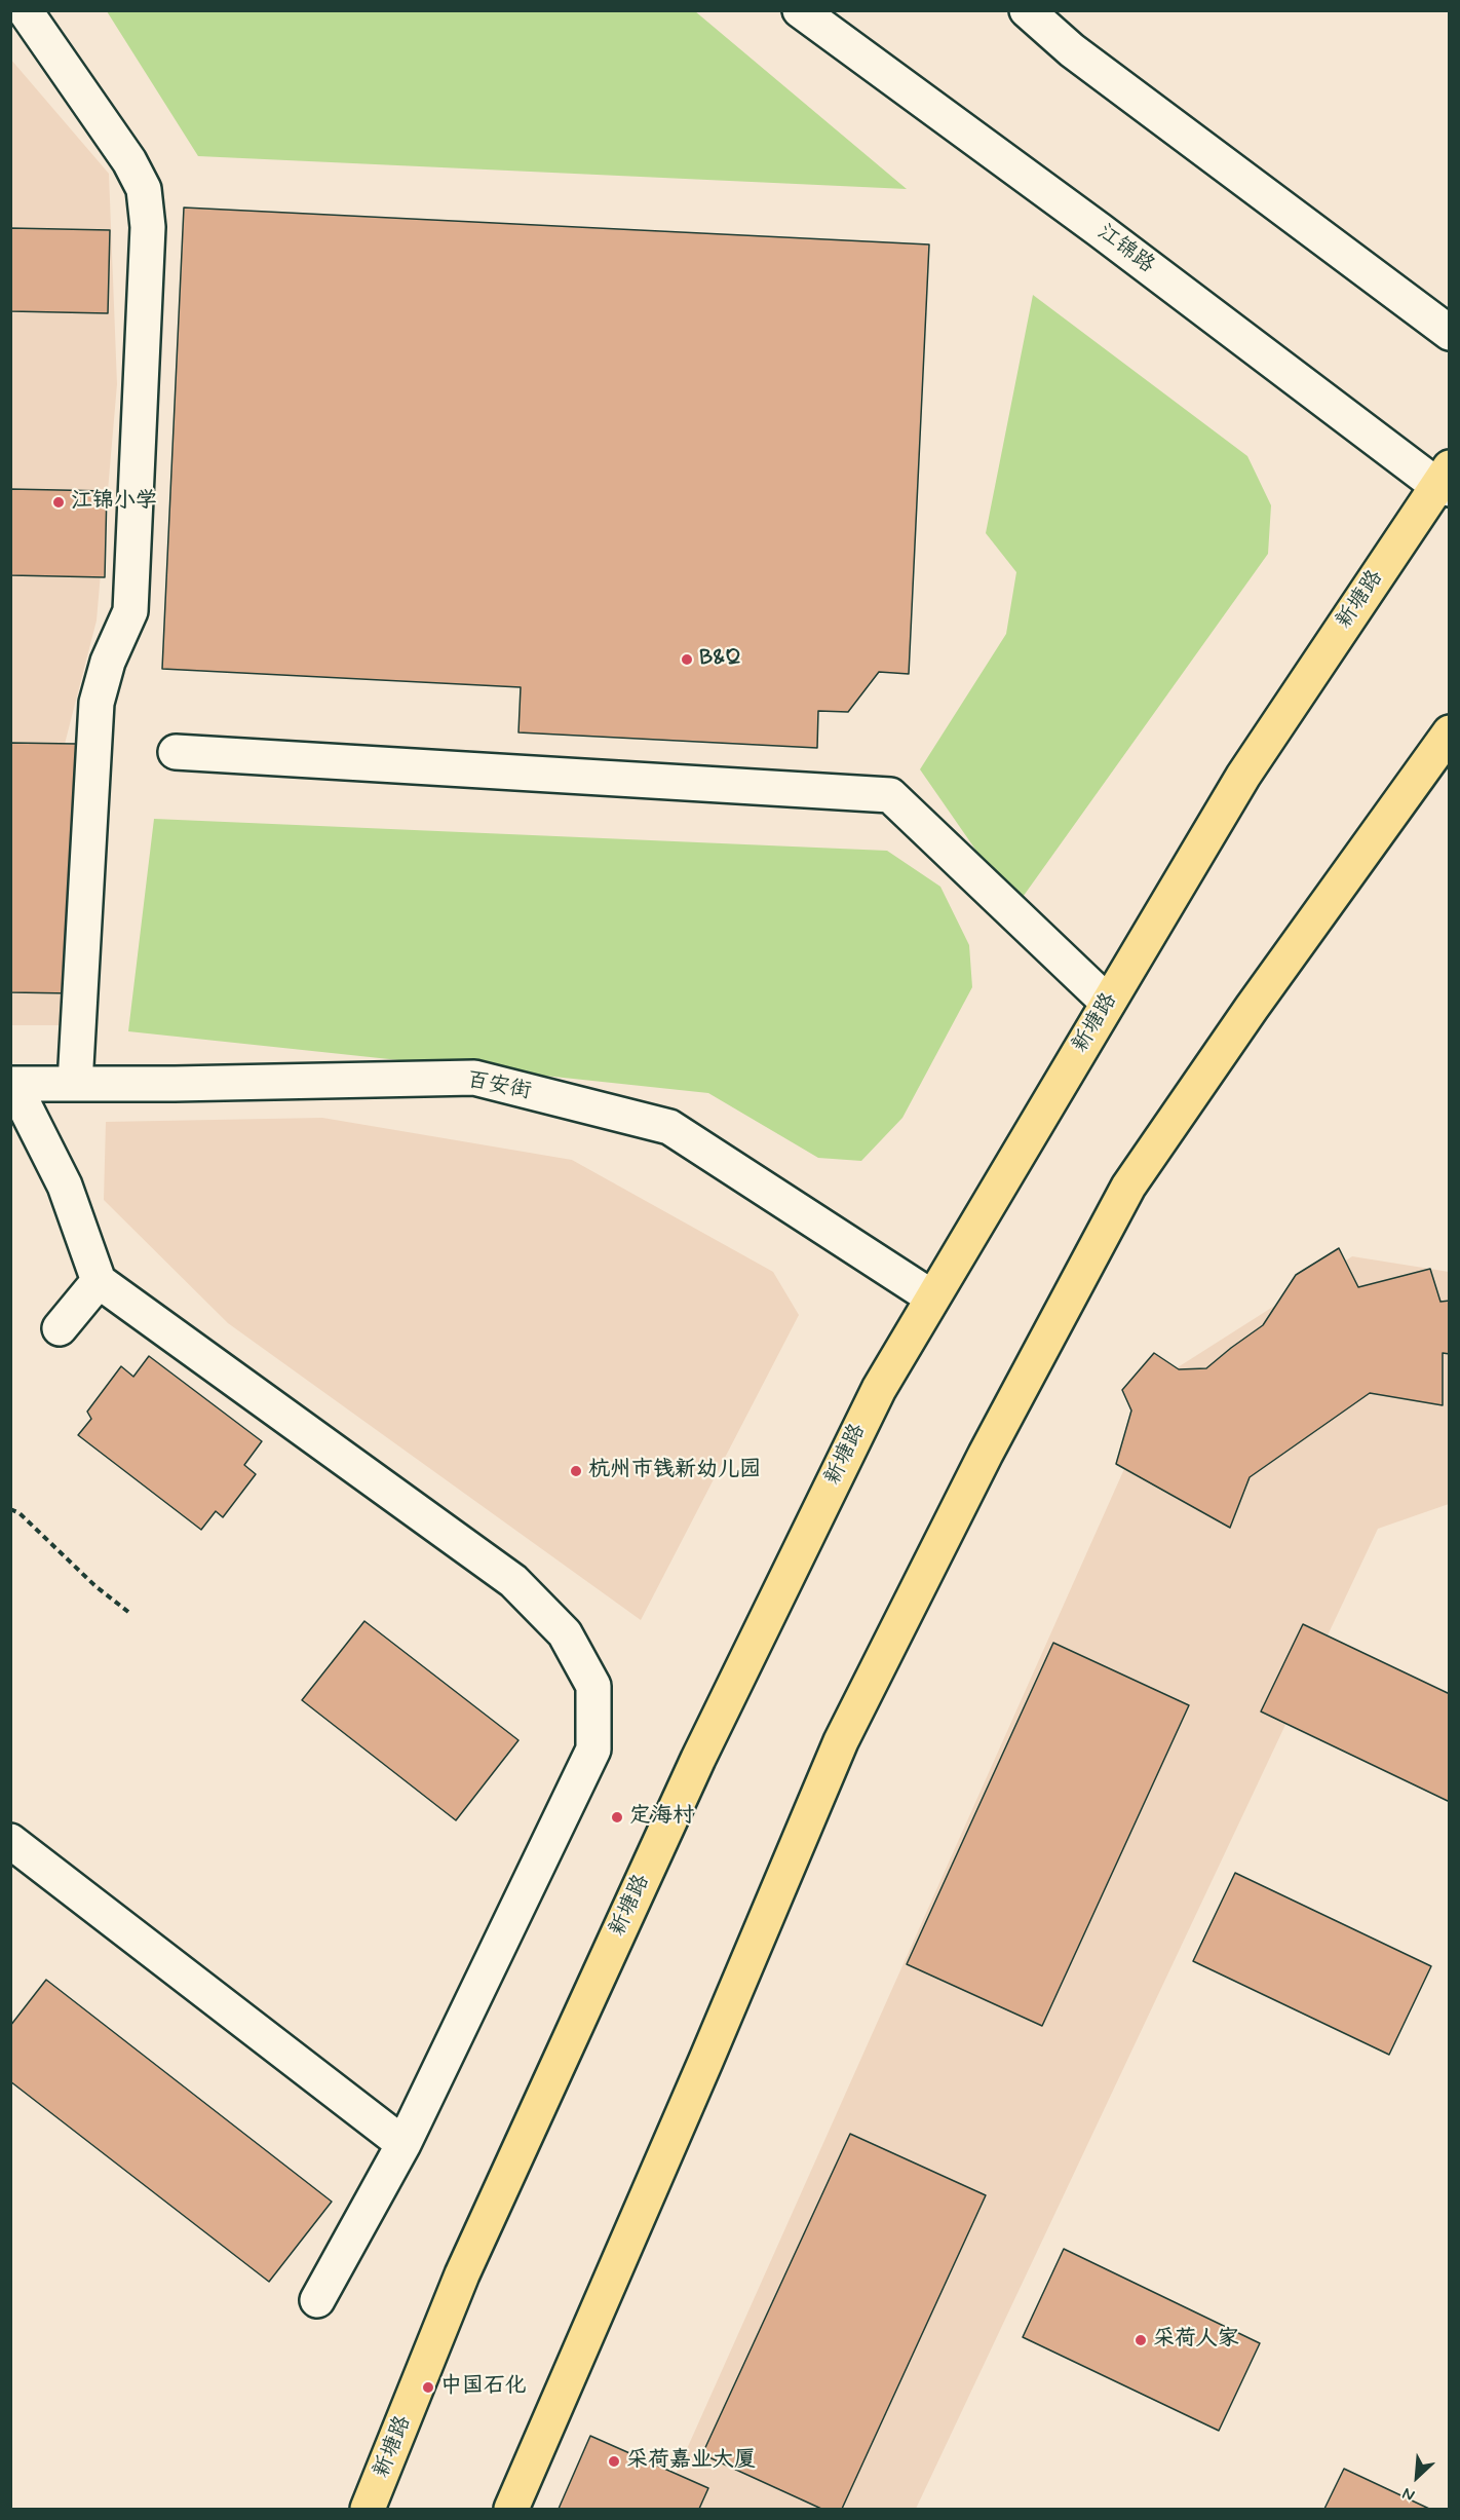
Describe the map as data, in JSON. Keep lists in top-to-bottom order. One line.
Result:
{"streets":{"main road":["新塘路"],"street":["江锦路","百安街"]},"crossings":[["江锦路","新塘路"],["新塘路","百安街"]],"places":["江锦小学","B&Q","杭州市钱新幼儿园","定海村","采荷人家","中国石化","采荷嘉业大厦"],"north":"bottom left"}
